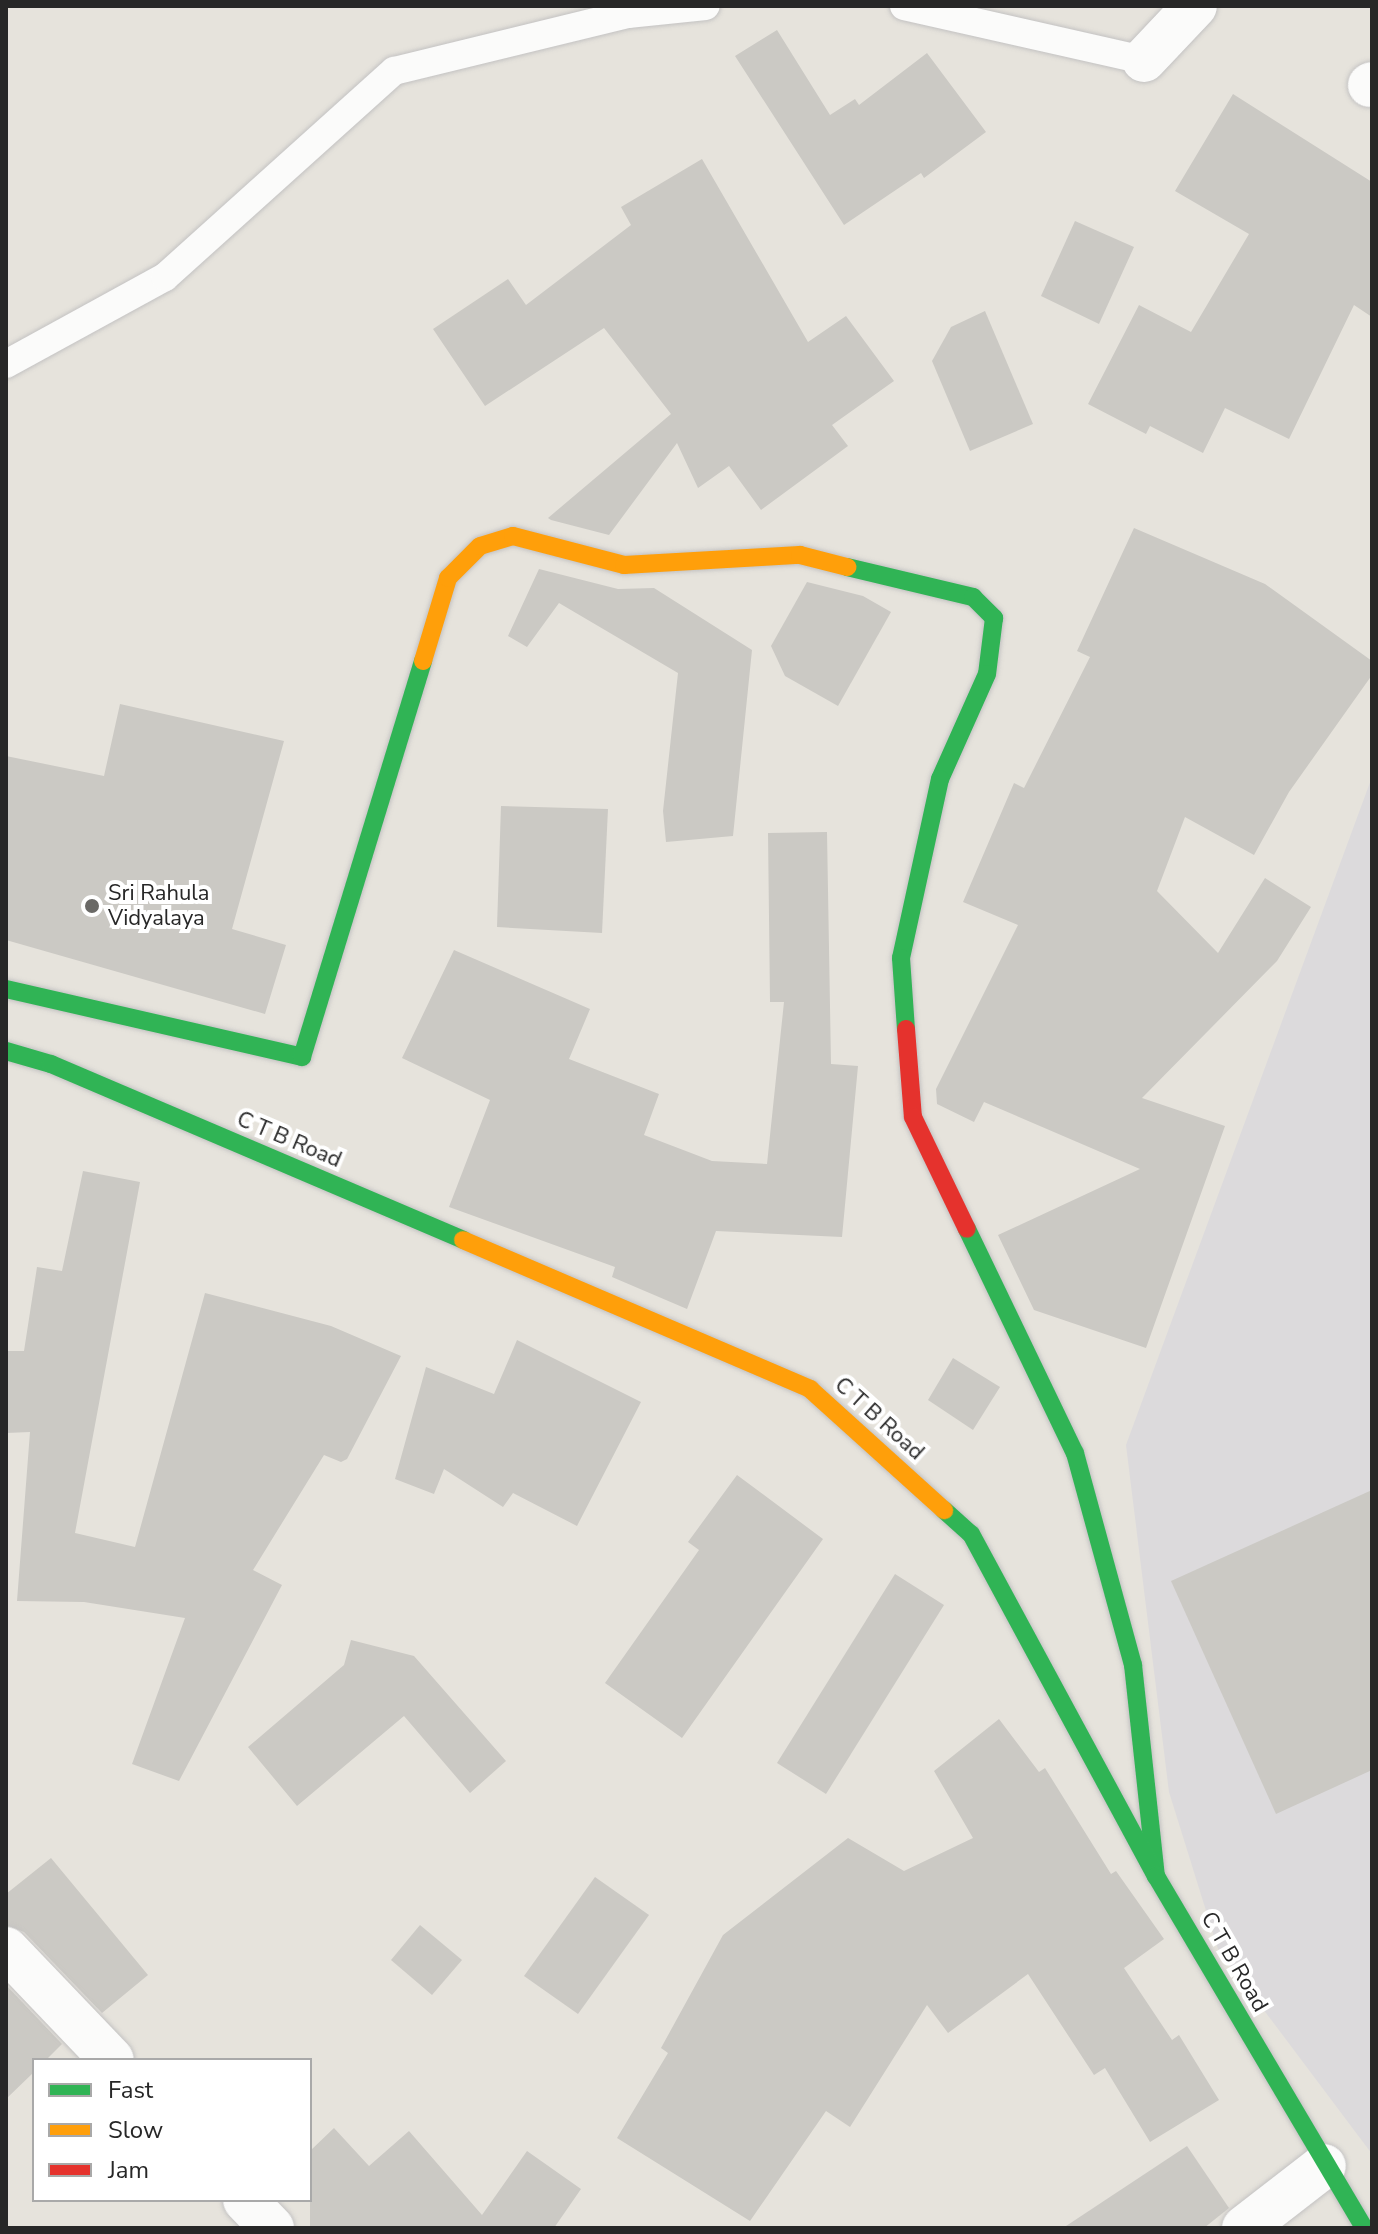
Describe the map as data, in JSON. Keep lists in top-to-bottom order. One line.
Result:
{"streets":{"street":["C T B Road"]},"places":["Sri Rahula Vidyalaya"],"legend":["Fast","Slow","Jam"]}
